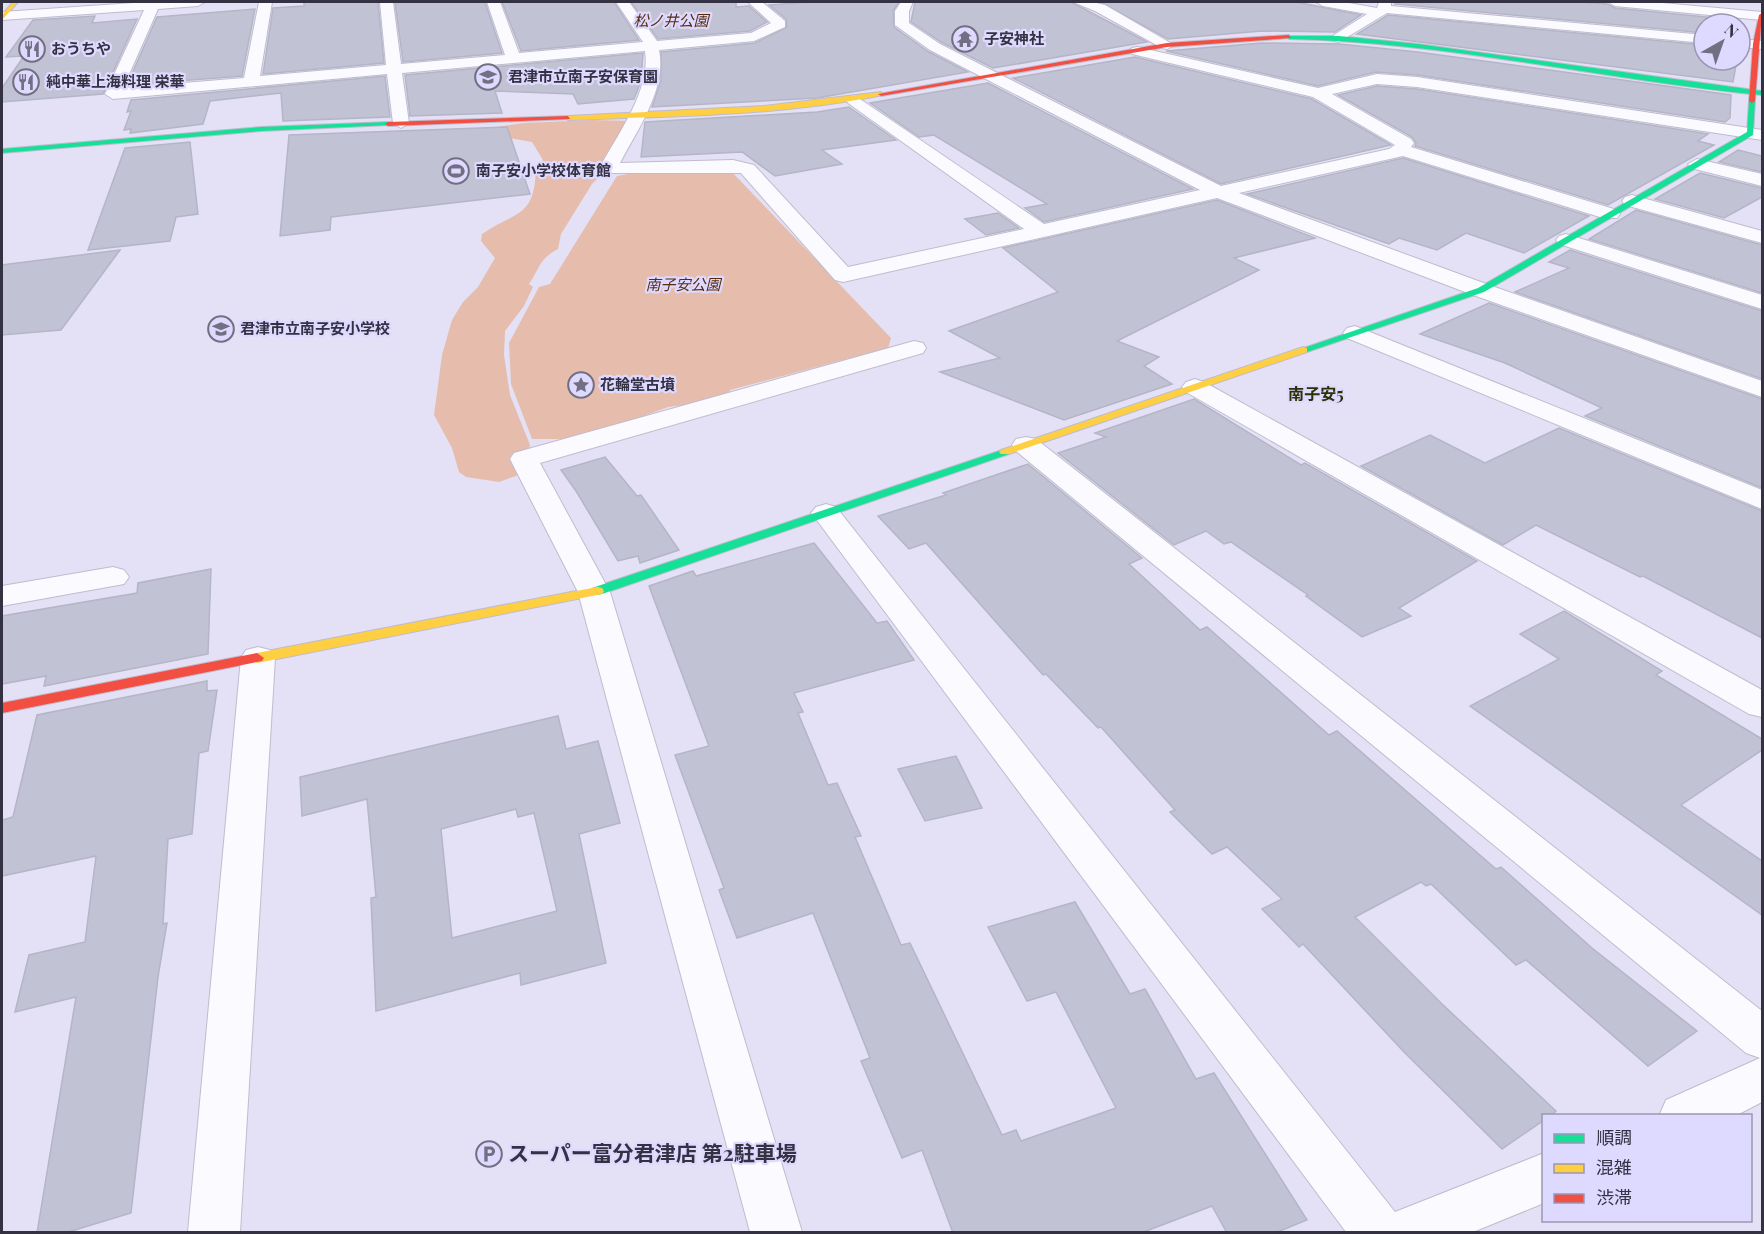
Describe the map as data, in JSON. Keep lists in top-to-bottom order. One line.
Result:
{"districts":["南子安5"],"parks":["松ノ井公園","南子安公園"],"places":{"temple":["子安神社"],"restaurant":["おうちや","純中華上海料理 栄華"],"school or university":["君津市立南子安保育園","君津市立南子安小学校"],"sports":["南子安小学校体育館"],"place":["花輪堂古墳"],"parking":["スーパー富分君津店 第2駐車場"]},"legend":["順調","混雑","渋滞"],"north":"top right"}
